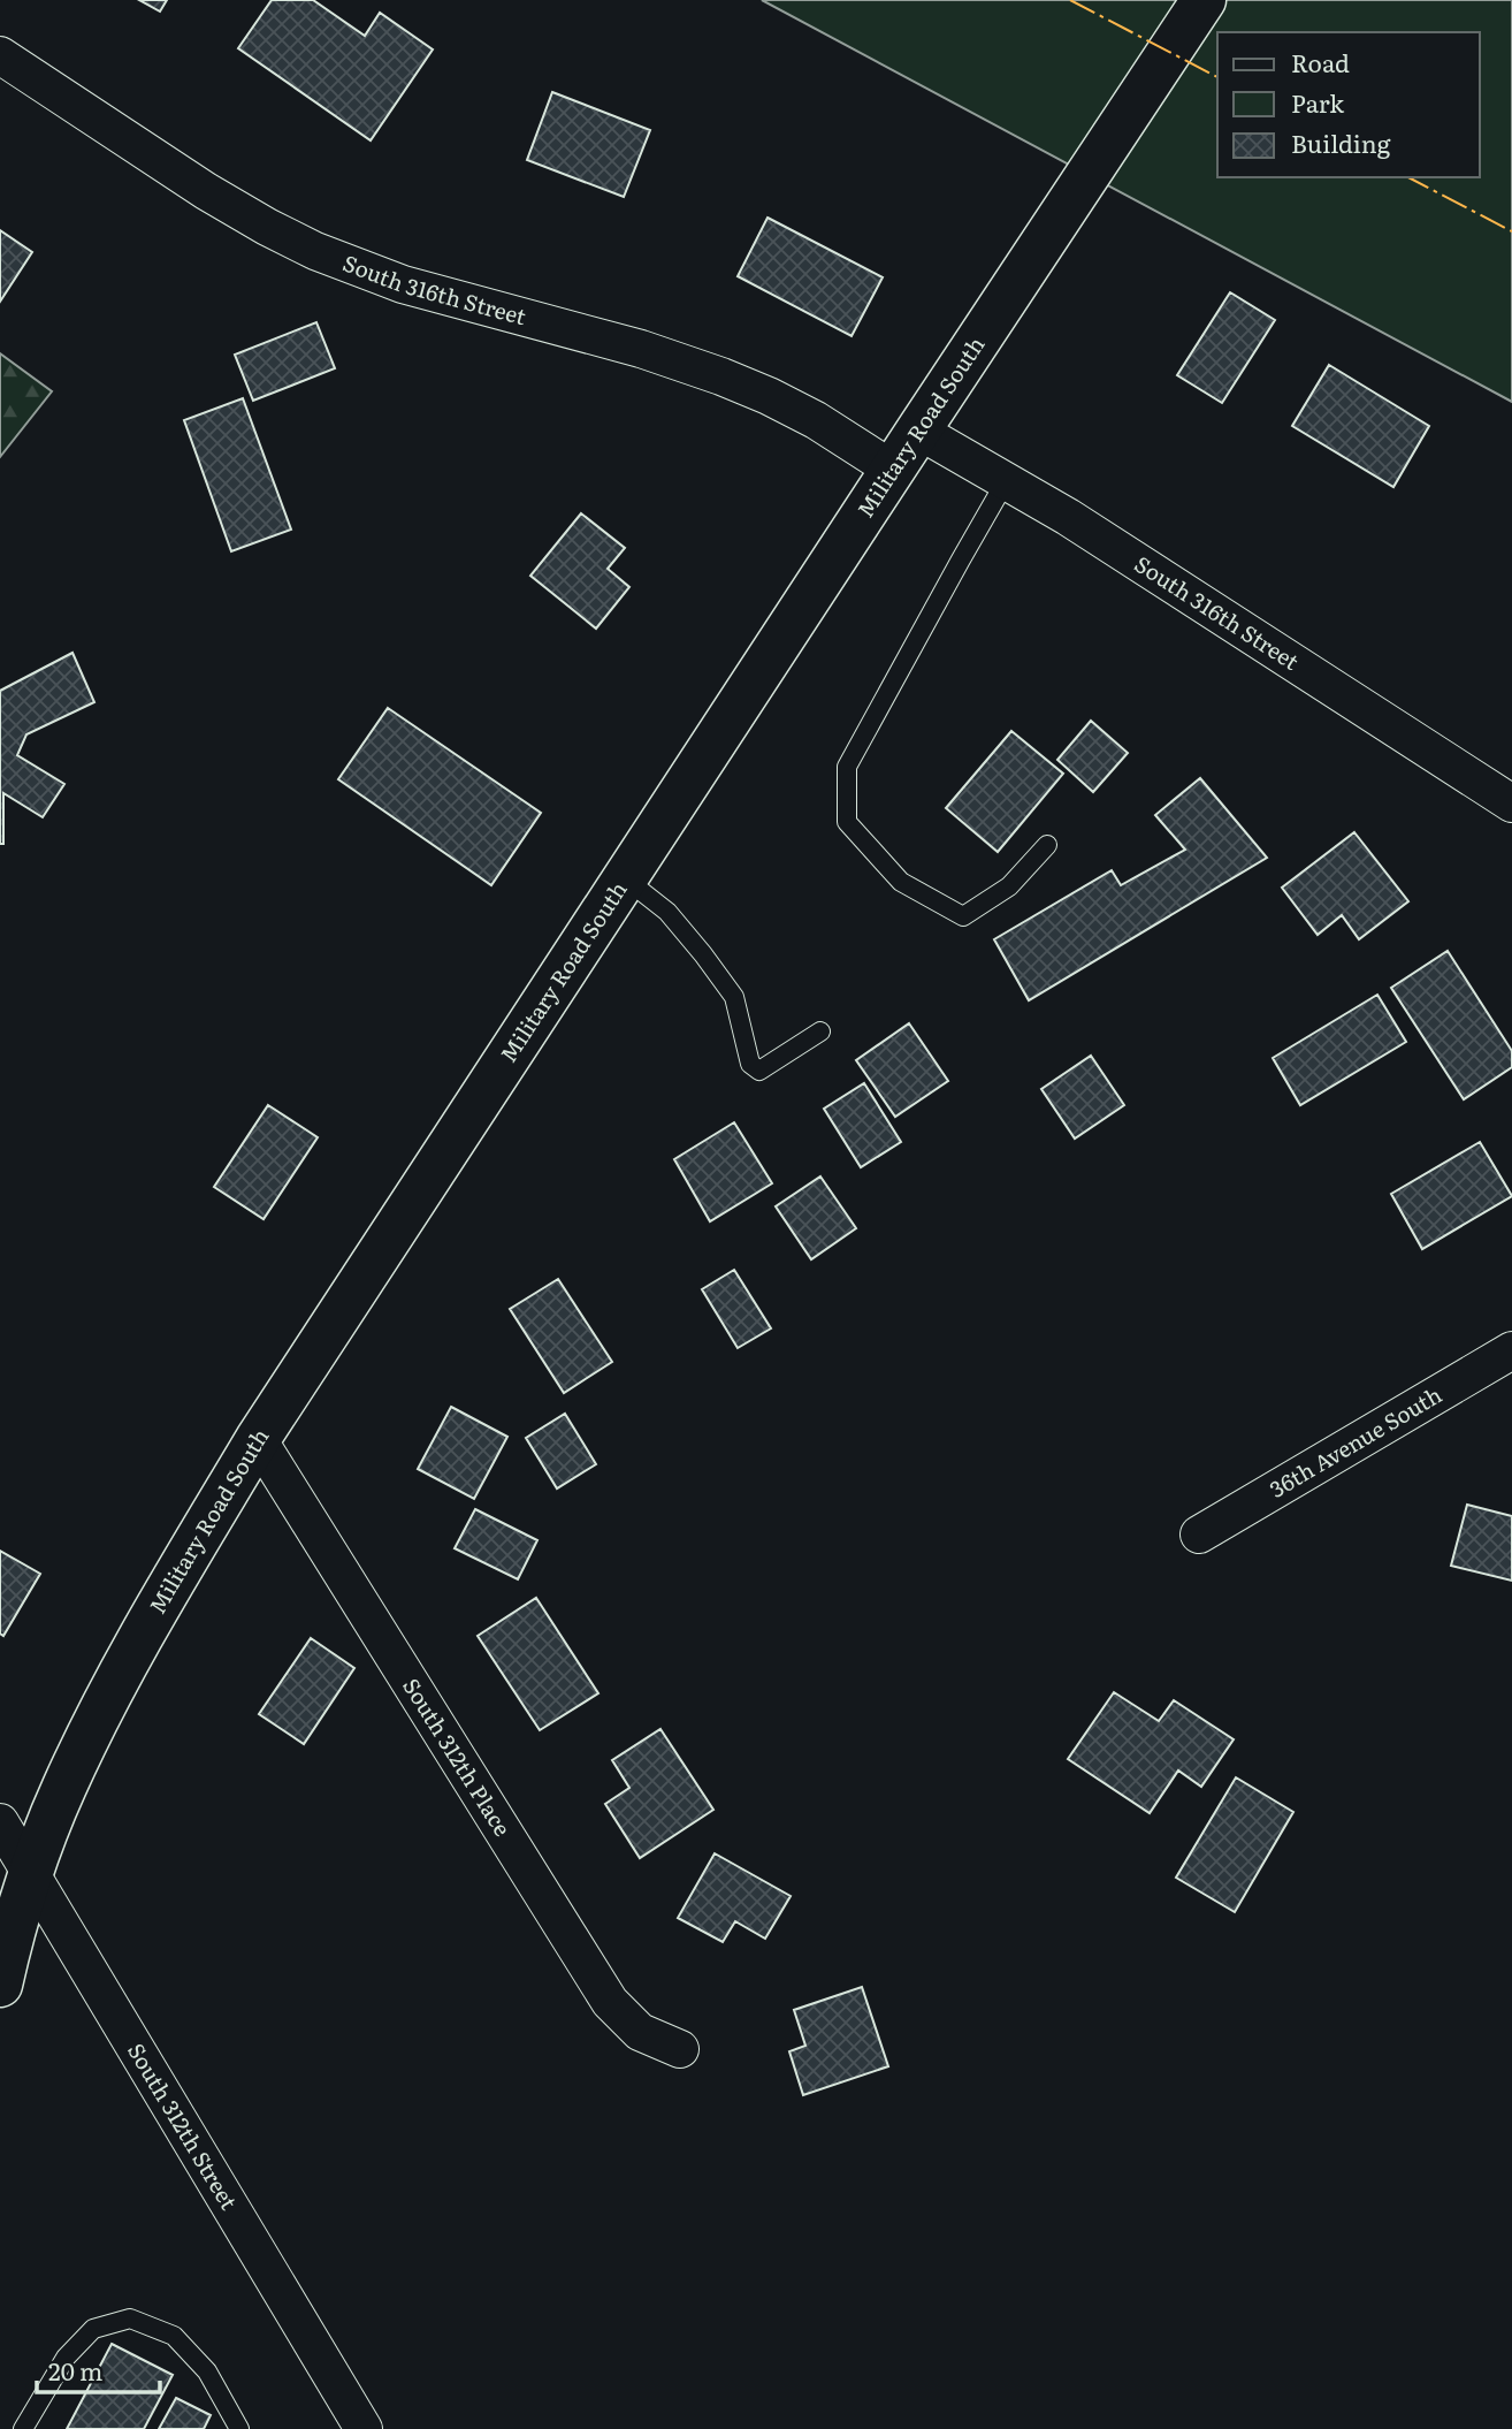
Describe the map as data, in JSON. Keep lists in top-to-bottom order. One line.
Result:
{"streets":{"main road":["Military Road South"],"street":["South 316th Street","36th Avenue South","South 312th Place","South 312th Street"]},"crossings":[["South 316th Street","Military Road South"],["Military Road South","South 312th Place"],["Military Road South","South 312th Street"]],"legend":["Road","Park","Building"],"scale_bar":"20 m"}
